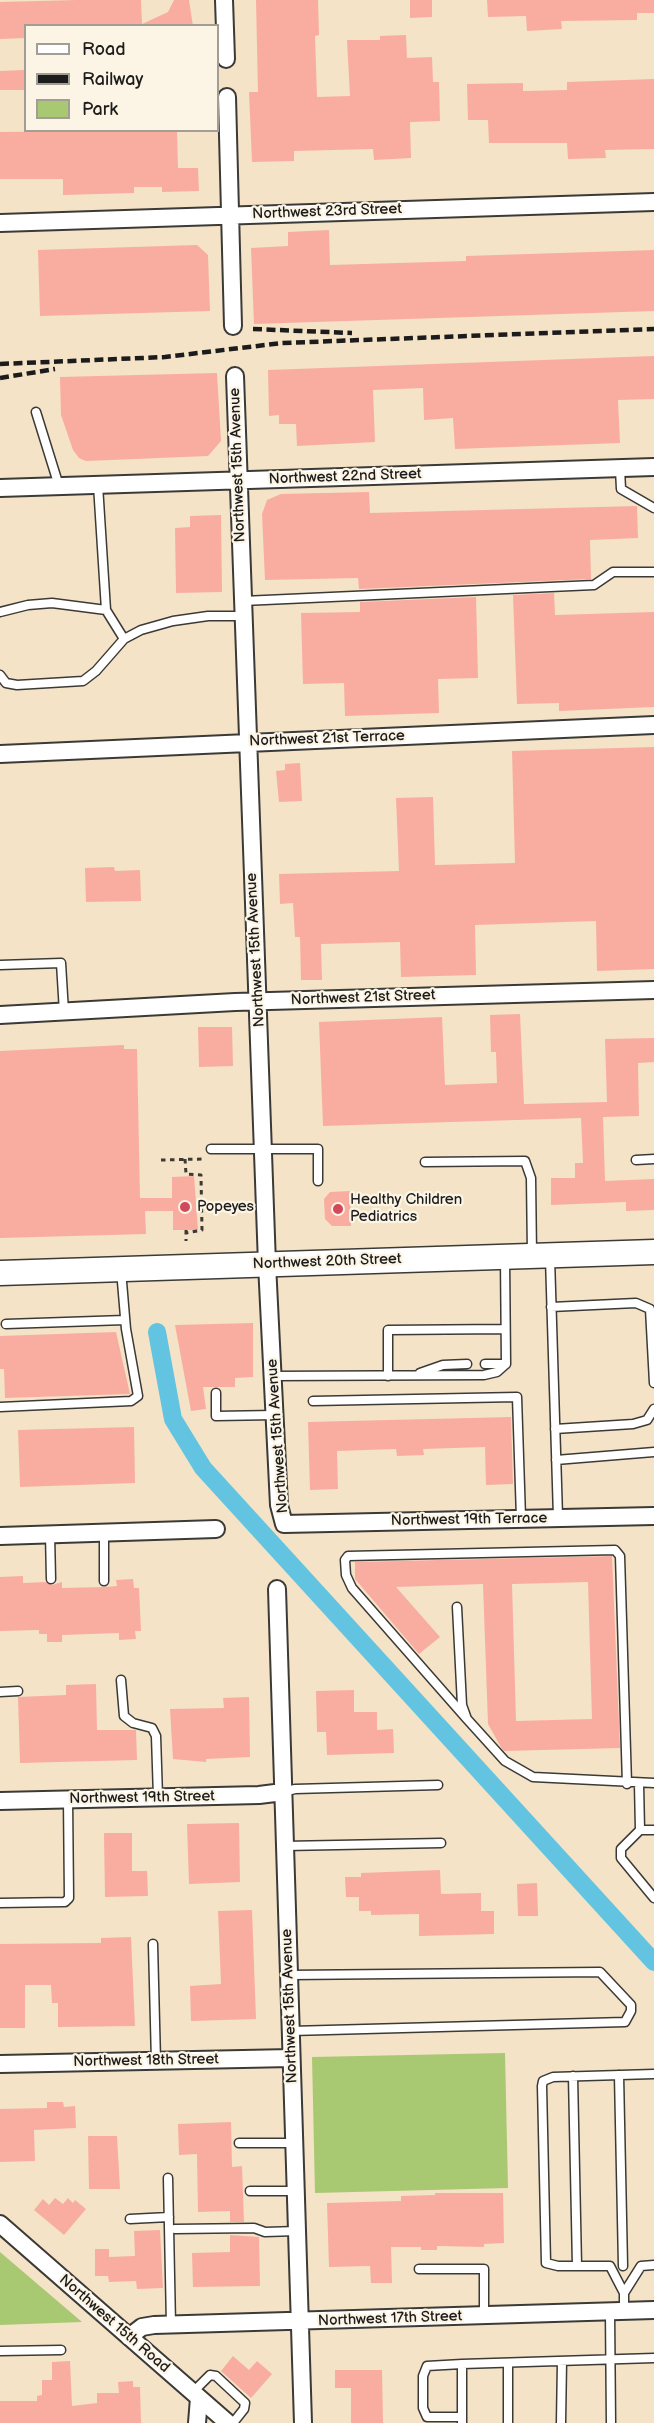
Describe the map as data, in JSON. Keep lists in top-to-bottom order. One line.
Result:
{"streets":{"main road":["Northwest 20th Street"],"street":["Northwest 23rd Street","Northwest 15th Avenue","Northwest 22nd Street","Northwest 21st Terrace","Northwest 21st Street","Northwest 19th Terrace","Northwest 19th Street","Northwest 18th Street","Northwest 17th Street","Northwest 15th Road"]},"crossings":[["Northwest 15th Avenue","Northwest 22nd Street"],["Northwest 15th Avenue","Northwest 21st Terrace"],["Northwest 15th Avenue","Northwest 21st Street"],["Northwest 15th Avenue","Northwest 20th Street"],["Northwest 15th Avenue","Northwest 19th Terrace"],["Northwest 15th Avenue","Northwest 19th Street"],["Northwest 15th Avenue","Northwest 18th Street"],["Northwest 15th Avenue","Northwest 17th Street"],["Northwest 17th Street","Northwest 15th Road"]],"places":["Popeyes","Healthy Children Pediatrics"],"legend":["Road","Railway","Park"]}
